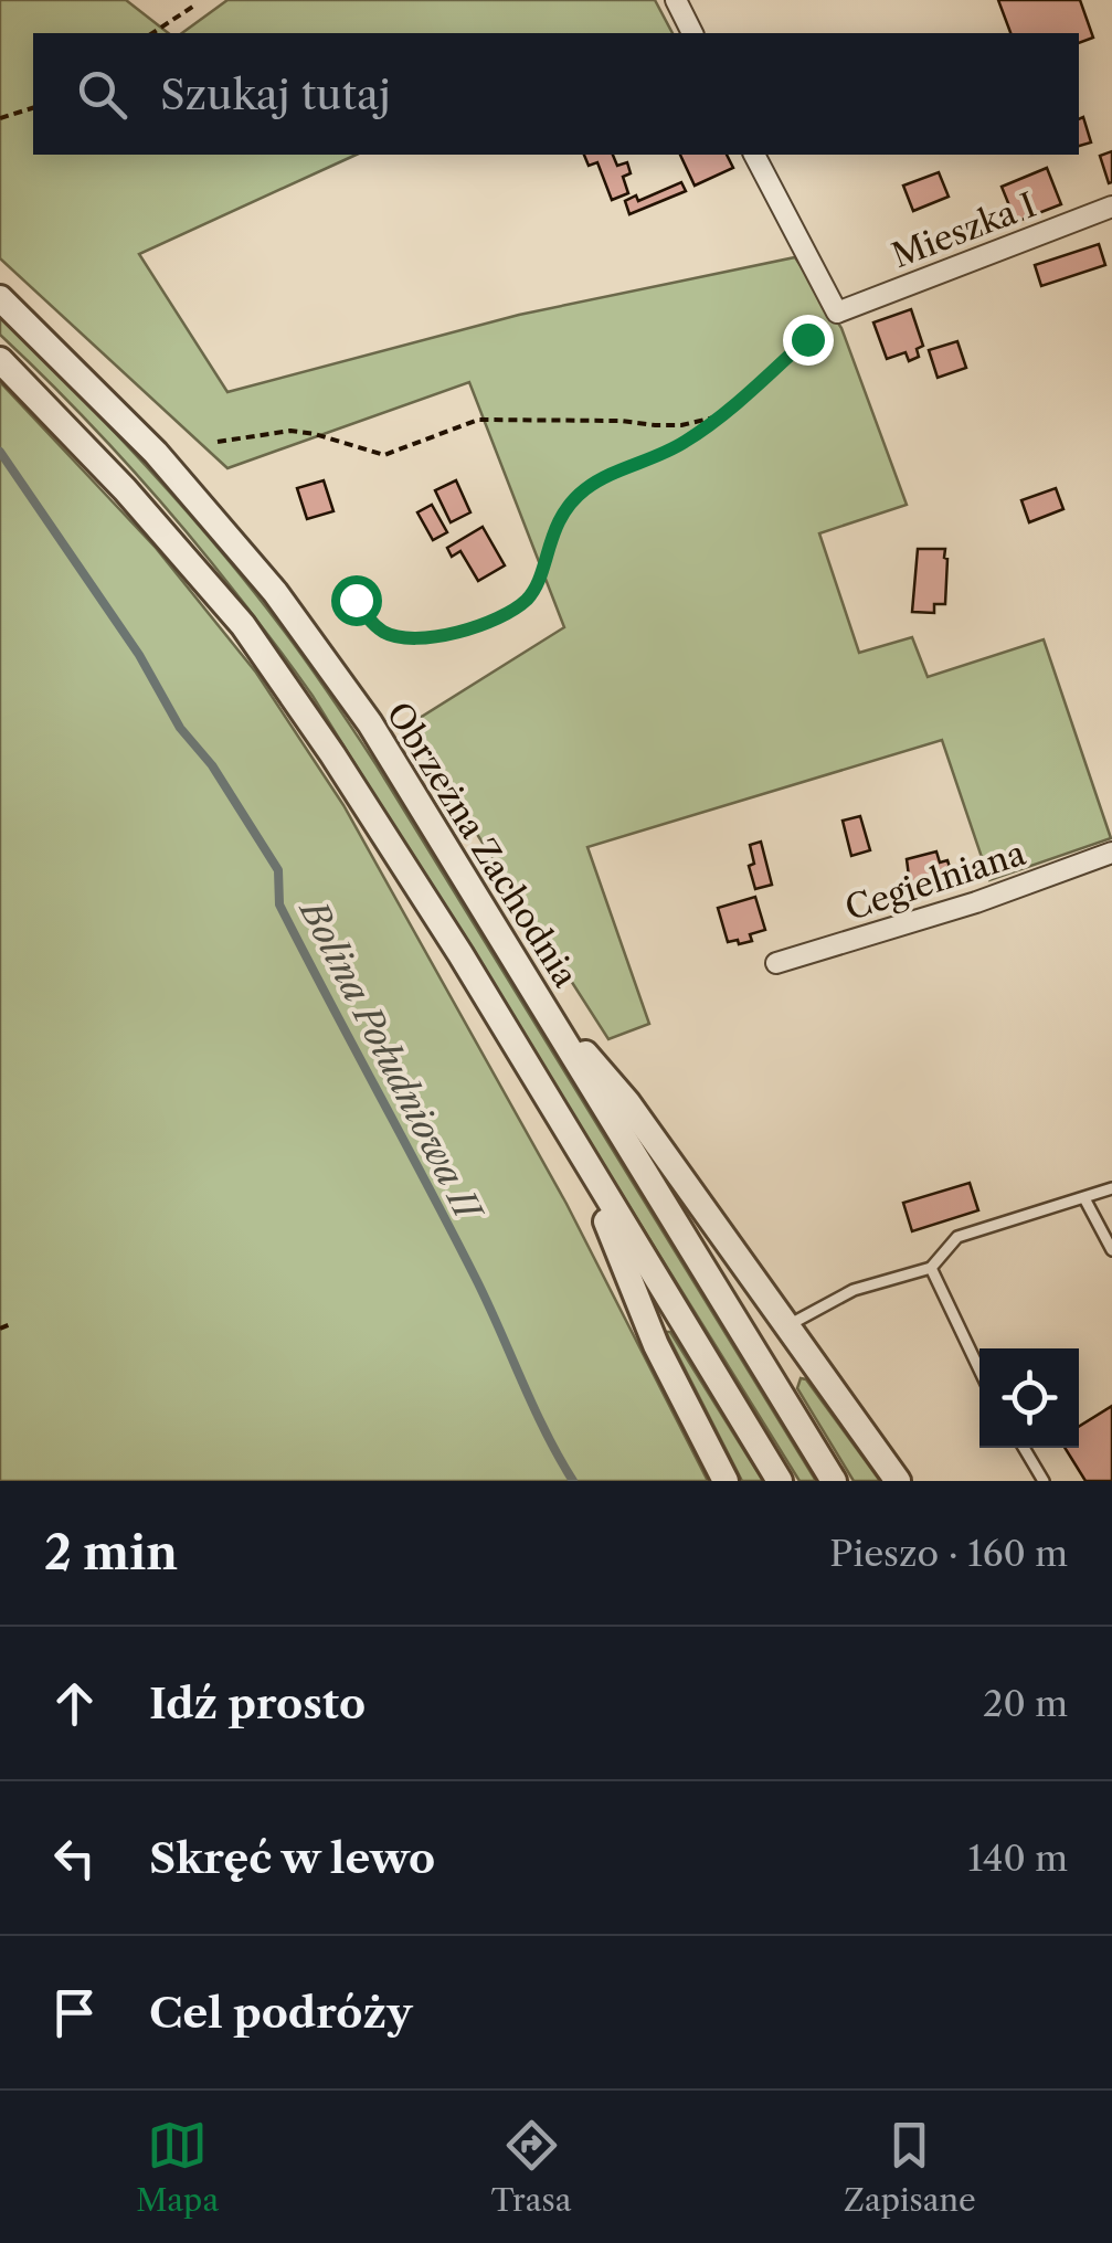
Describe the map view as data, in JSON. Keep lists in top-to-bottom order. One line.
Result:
{"streets":{"street":["Mieszka I","Obrzeżna Zachodnia","Cegielniana"]},"water":["Bolina Południowa II"],"page":{"search":"Szukaj tutaj","heading":["2 min","Pieszo · 160 m"],"list":[["Idź prosto","20 m"],["Skręć w lewo","140 m"],"Cel podróży"],"nav":["Mapa","Trasa","Zapisane"]}}
